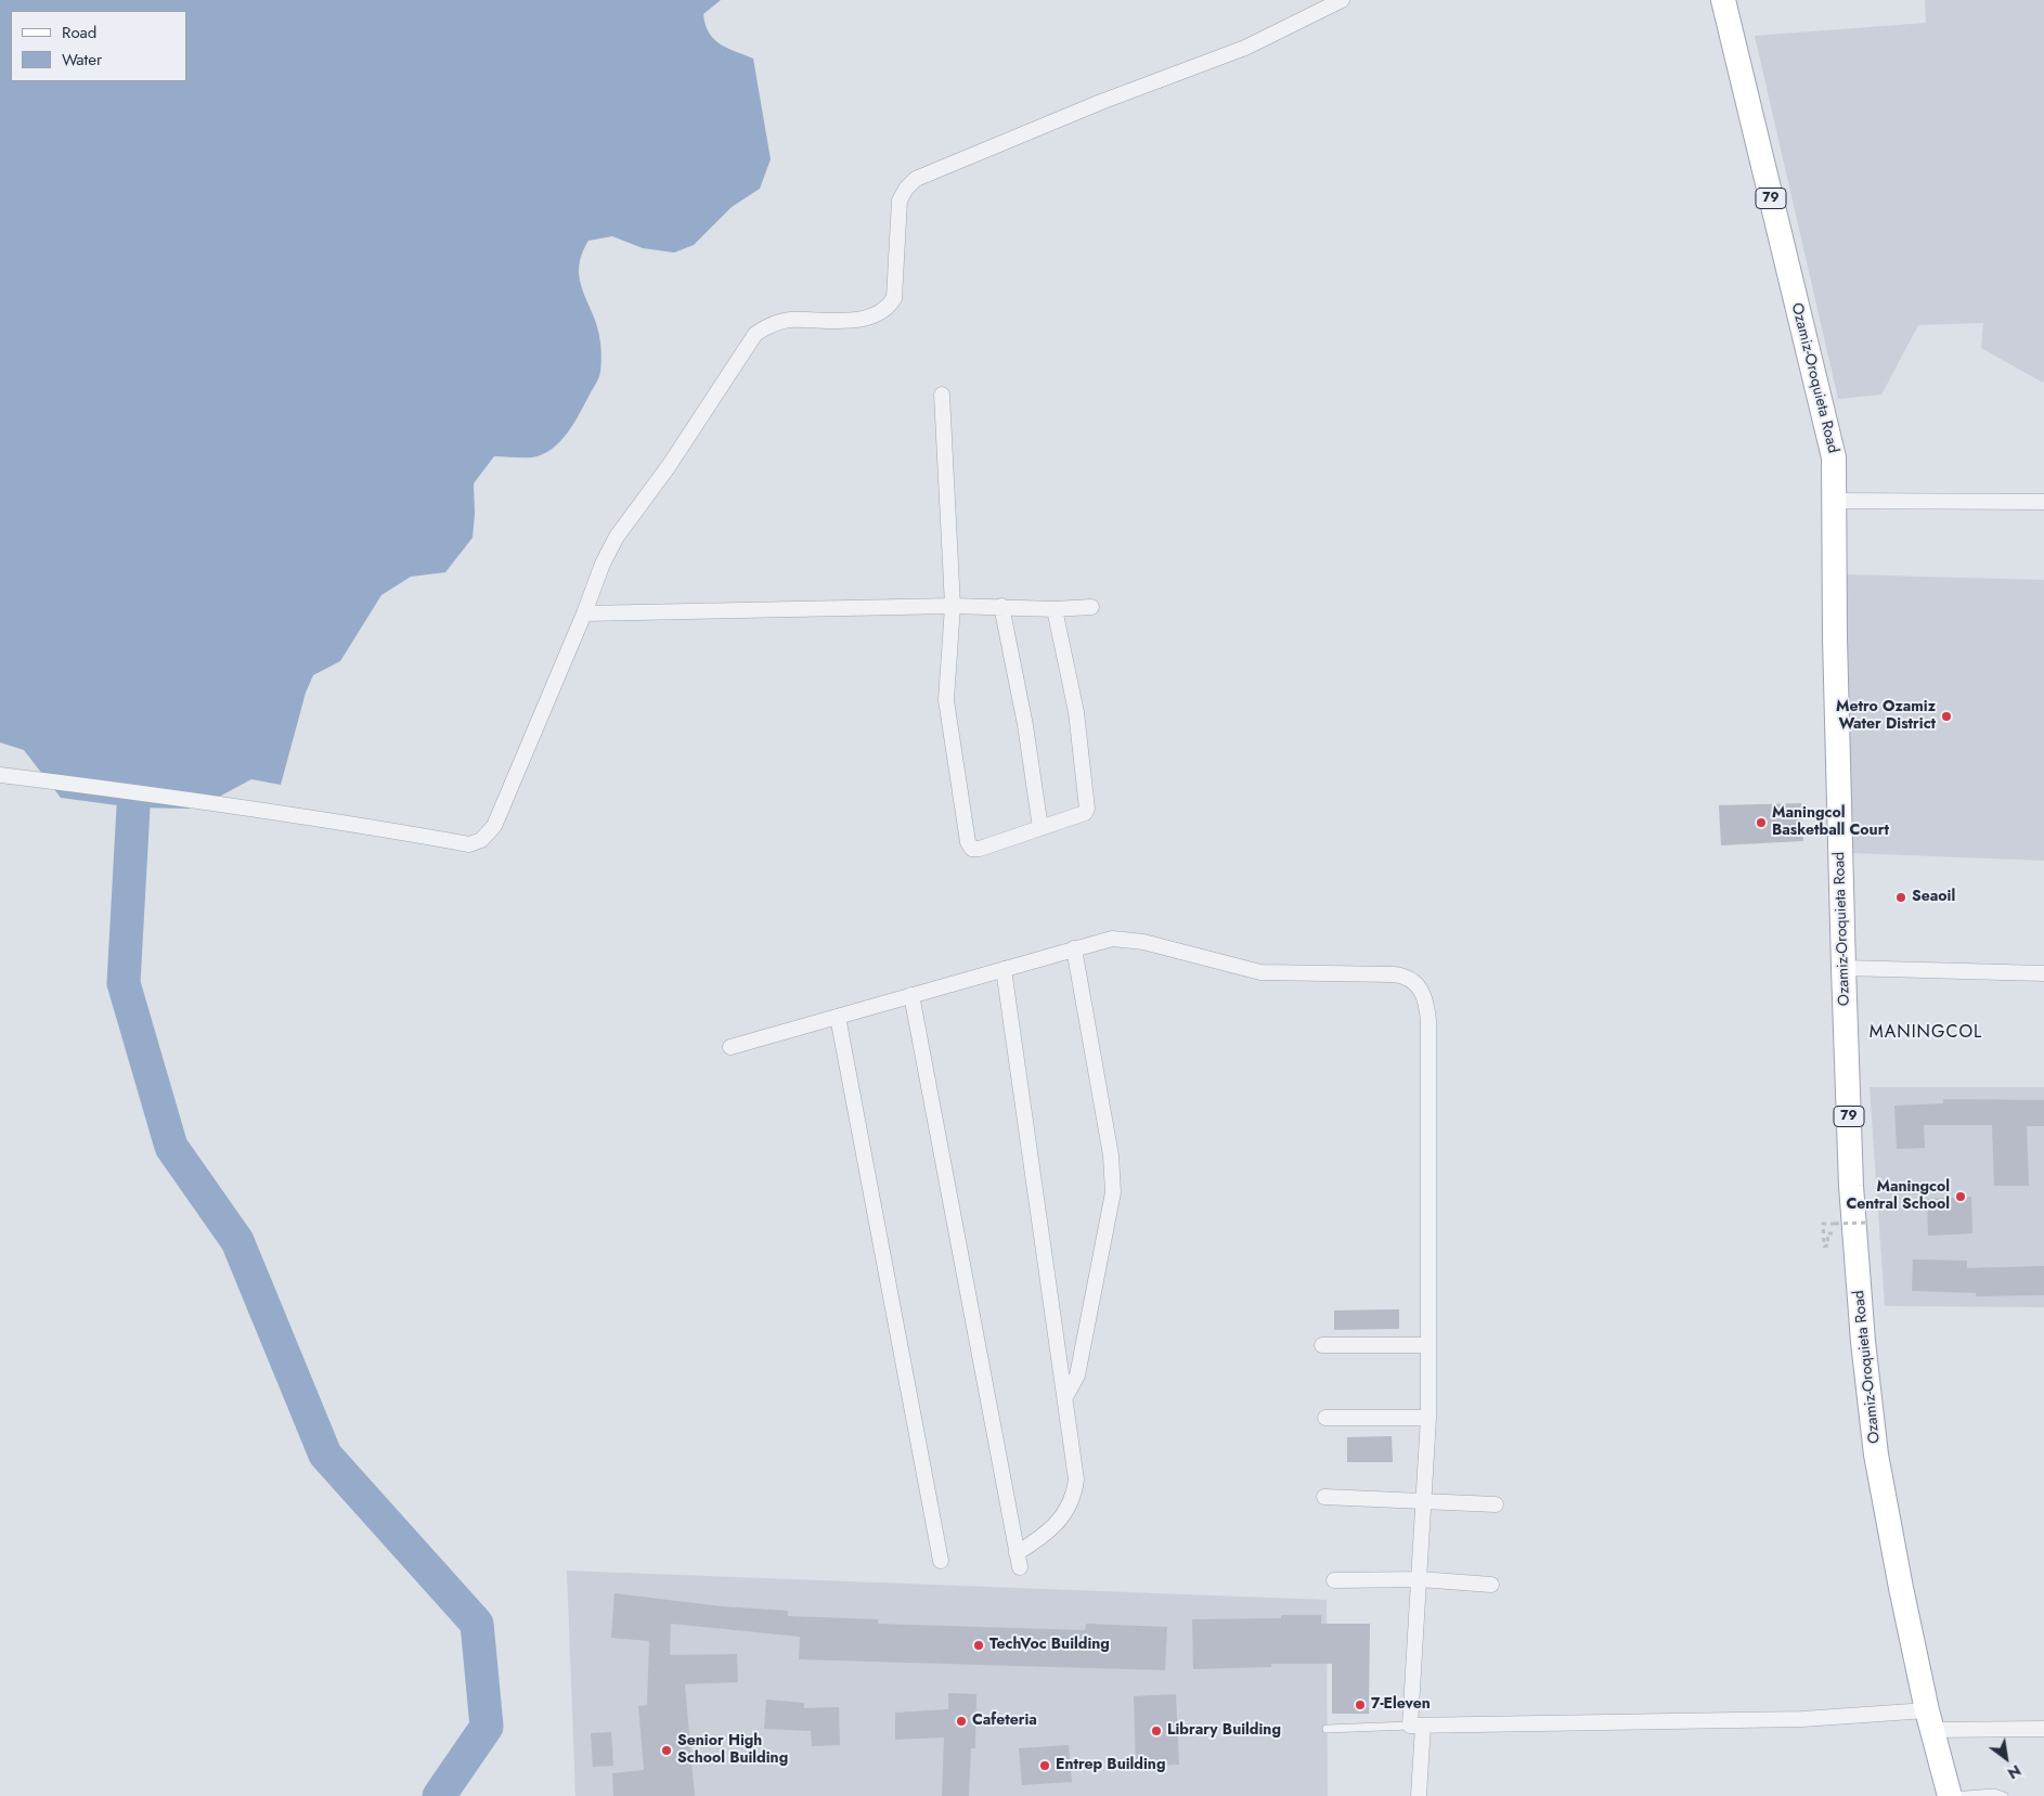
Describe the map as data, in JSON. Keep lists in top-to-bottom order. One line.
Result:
{"streets":{"main road":["79","Ozamiz-Oroquieta Road"]},"districts":["MANINGCOL"],"places":["Metro Ozamiz Water District","Maningcol Basketball Court","Seaoil","Maningcol Central School","TechVoc Building","7-Eleven","Cafeteria","Library Building","Senior High School Building","Entrep Building"],"legend":["Road","Water"],"north":"bottom right"}
